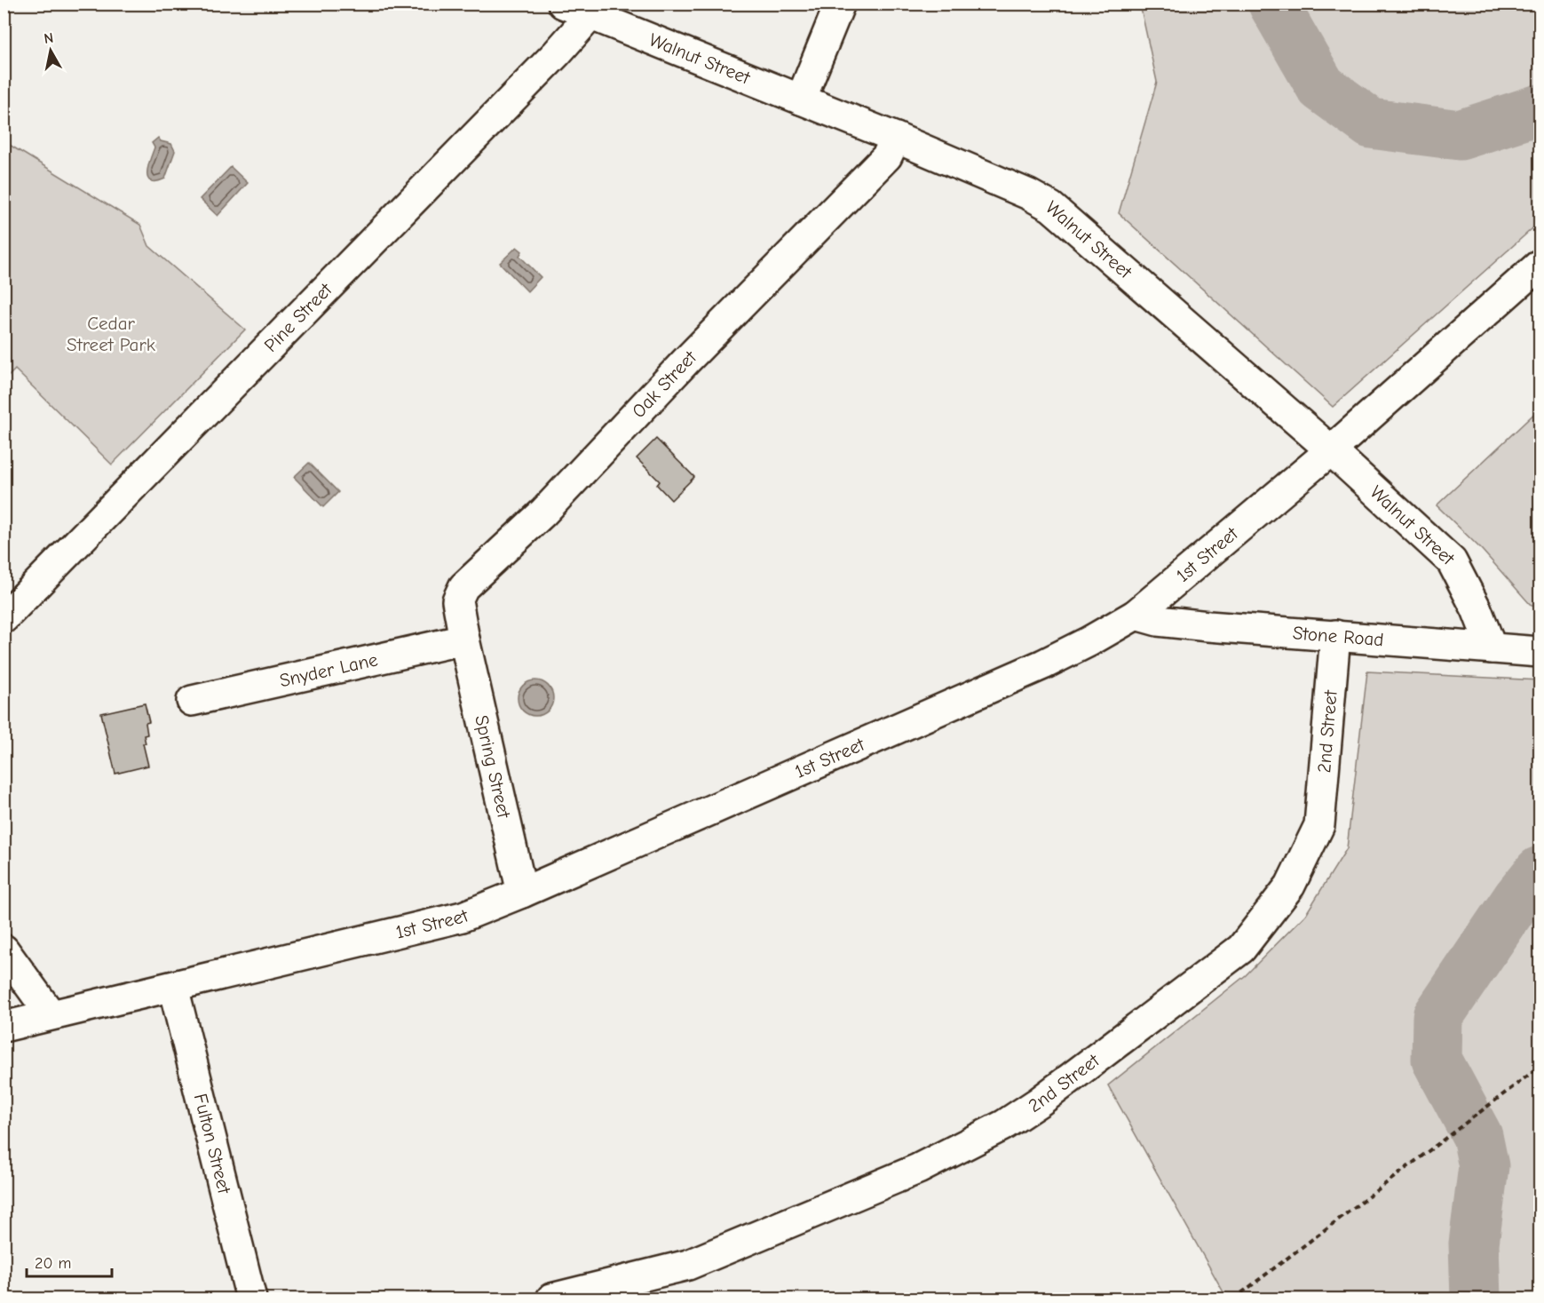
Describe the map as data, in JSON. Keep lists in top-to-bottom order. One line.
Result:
{"streets":{"street":["Walnut Street","Pine Street","Oak Street","1st Street","Stone Road","Snyder Lane","2nd Street","Spring Street","Fulton Street"]},"crossings":[["Walnut Street","Pine Street"],["Walnut Street","Oak Street"],["Walnut Street","1st Street"],["Walnut Street","Stone Road"],["Oak Street","Snyder Lane"],["Oak Street","Spring Street"],["1st Street","Stone Road"],["1st Street","Spring Street"],["1st Street","Fulton Street"],["Stone Road","2nd Street"],["Snyder Lane","Spring Street"]],"parks":["Cedar Street Park"],"scale_bar":"20 m","north":"top"}
